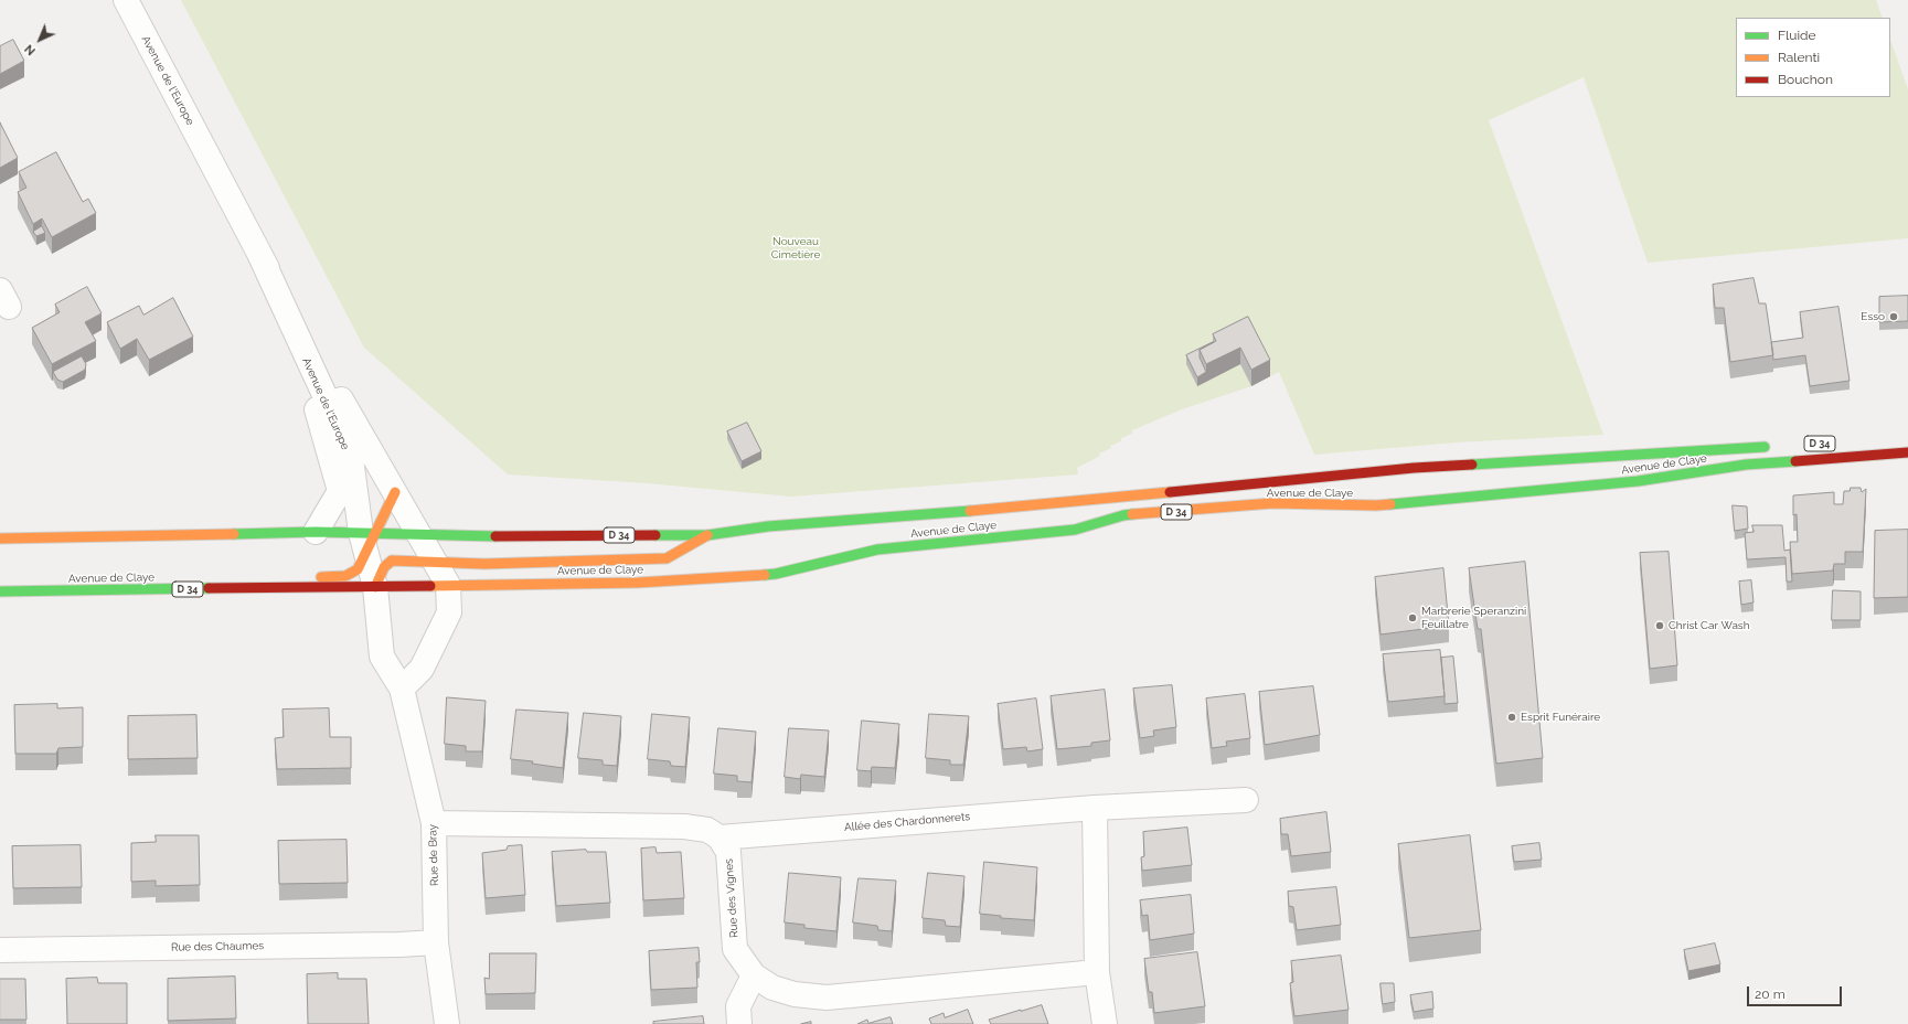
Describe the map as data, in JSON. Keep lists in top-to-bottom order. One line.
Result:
{"streets":{"main road":["D 34","Avenue de Claye"],"street":["Avenue de l'Europe","Allée des Chardonnerets","Rue de Bray","Rue des Vignes","Rue des Chaumes"]},"crossings":[["Avenue de l'Europe","Avenue de Claye"],["Avenue de l'Europe","Rue de Bray"],["Avenue de Claye","Rue de Bray"],["Allée des Chardonnerets","Rue des Vignes"],["Rue de Bray","Rue des Chaumes"]],"parks":["Nouveau Cimetière"],"places":["Esso","Marbrerie Speranzini Feuillatre","Christ Car Wash","Esprit Funéraire"],"legend":["Fluide","Ralenti","Bouchon"],"scale_bar":"20 m","north":"bottom left"}
